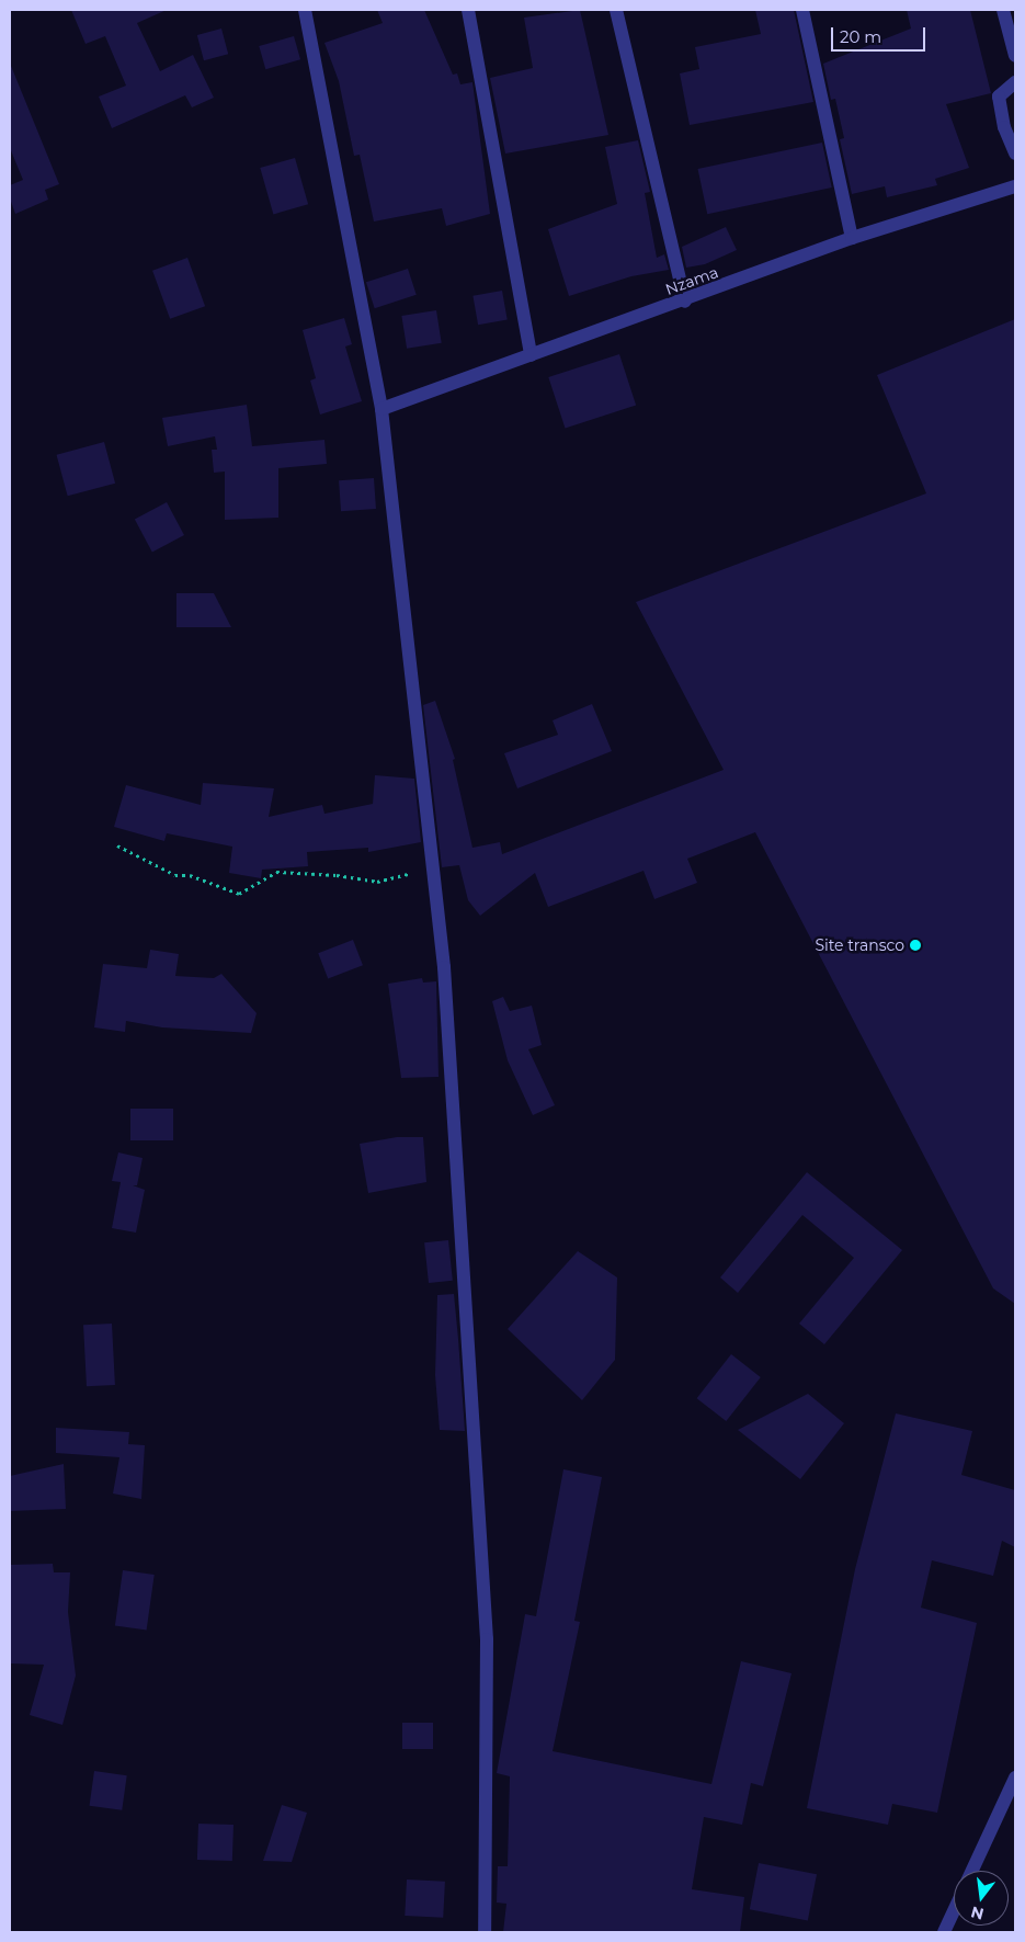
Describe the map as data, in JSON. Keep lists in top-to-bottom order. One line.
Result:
{"streets":{"street":["Nzama"]},"places":["Site transco"],"scale_bar":"20 m","north":"bottom"}
